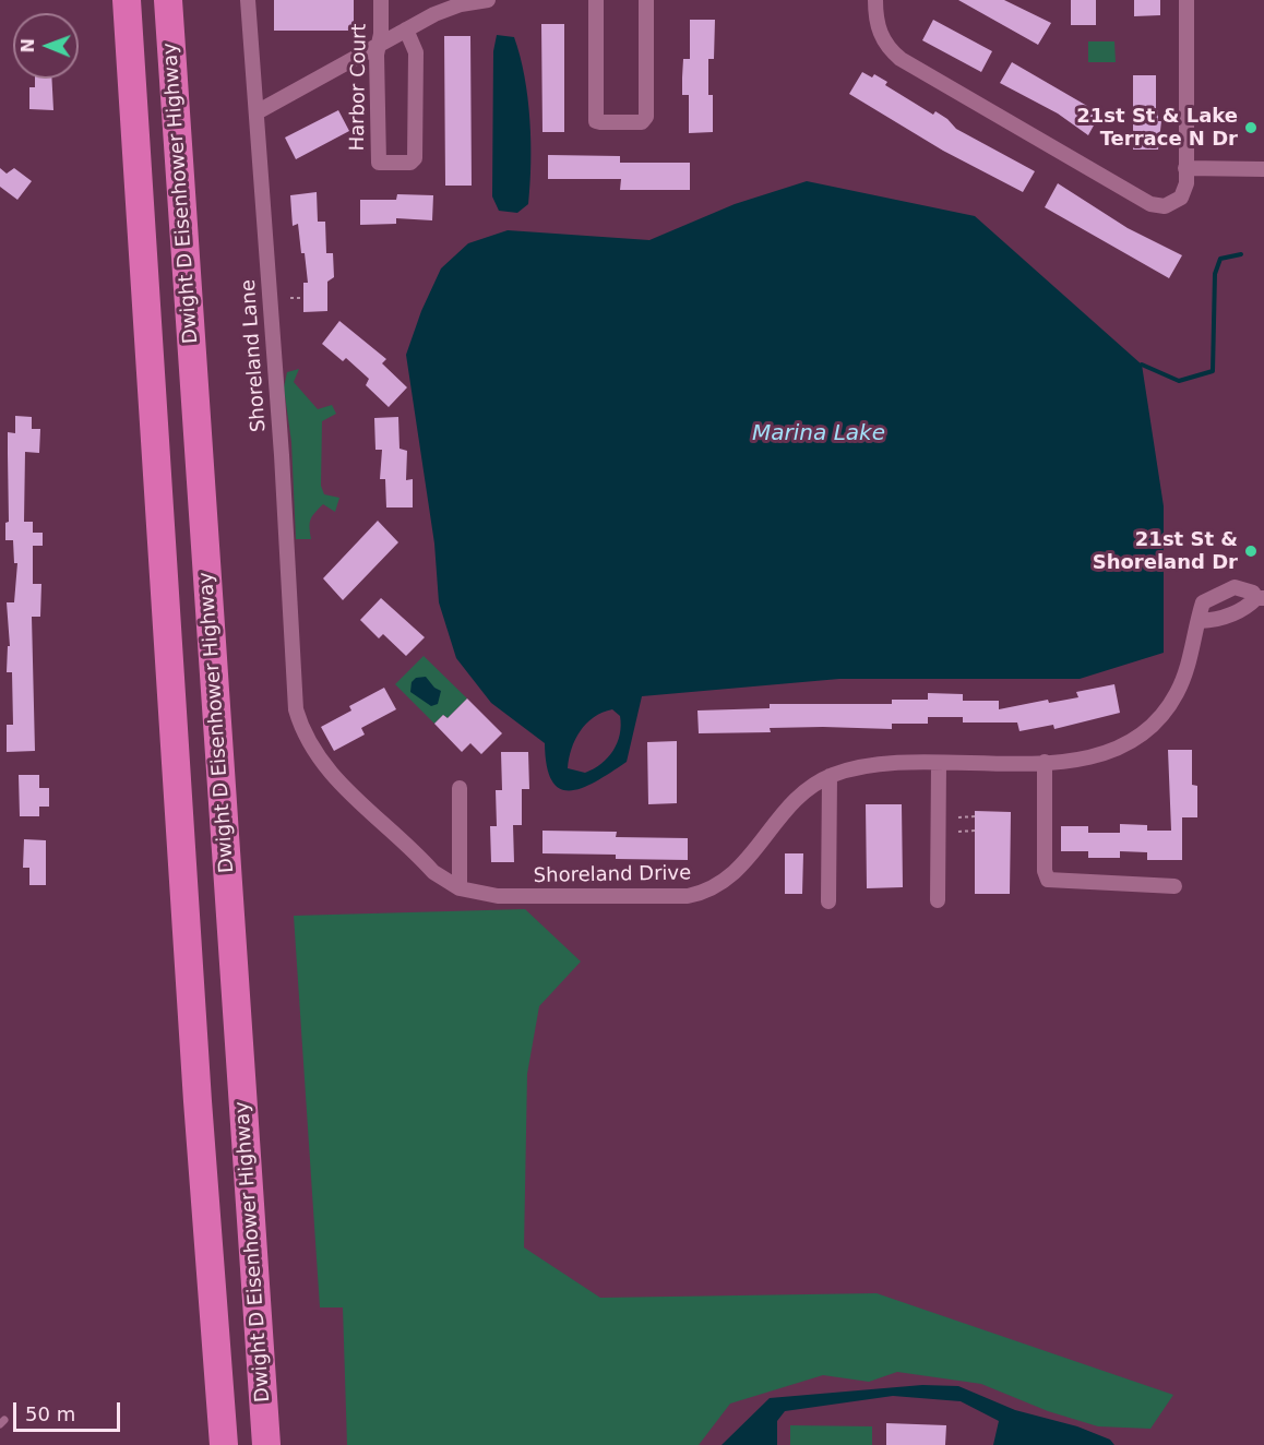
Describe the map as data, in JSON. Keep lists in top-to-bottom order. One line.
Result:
{"streets":{"highway":["Dwight D Eisenhower Highway"],"street":["Harbor Court","Shoreland Lane","Shoreland Drive"]},"crossings":[["Shoreland Lane","Shoreland Drive"]],"water":["Marina Lake"],"places":["21st St & Lake Terrace N Dr","21st St & Shoreland Dr"],"scale_bar":"50 m","north":"left"}
